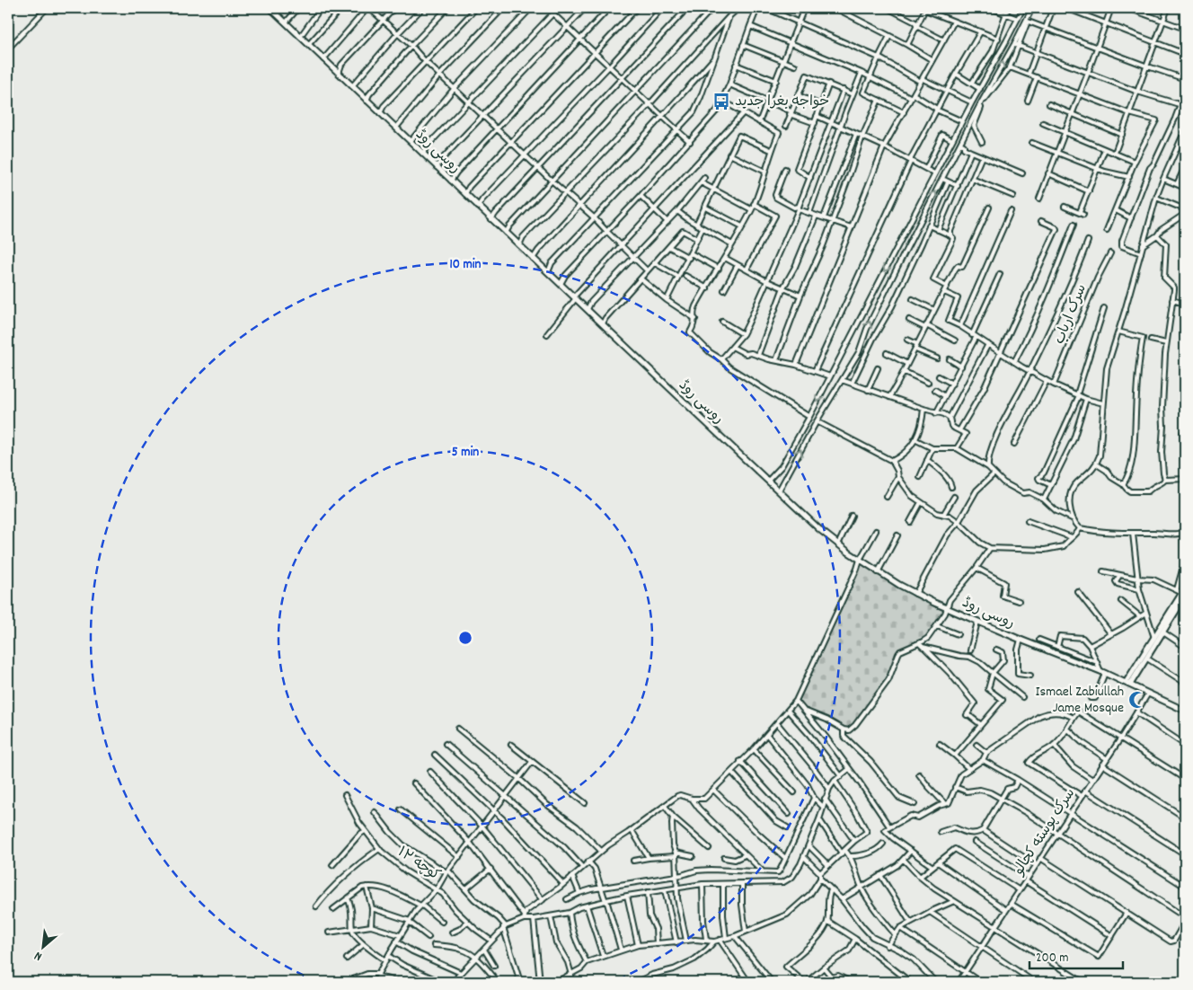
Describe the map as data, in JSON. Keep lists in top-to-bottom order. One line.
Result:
{"streets":{"main road":["روسی روڈ"],"street":["سرک ارباب","سرک پوسته کچالو","کوچه ۱۲"]},"crossings":[["روسی روڈ","سرک پوسته کچالو"]],"places":{"bus stop":["خواجه بغرا جدید"],"mosque":["Ismael Zabiullah Jame Mosque"]},"scale_bar":"200 m","north":"bottom left","rings":["10 min","5 min"]}
